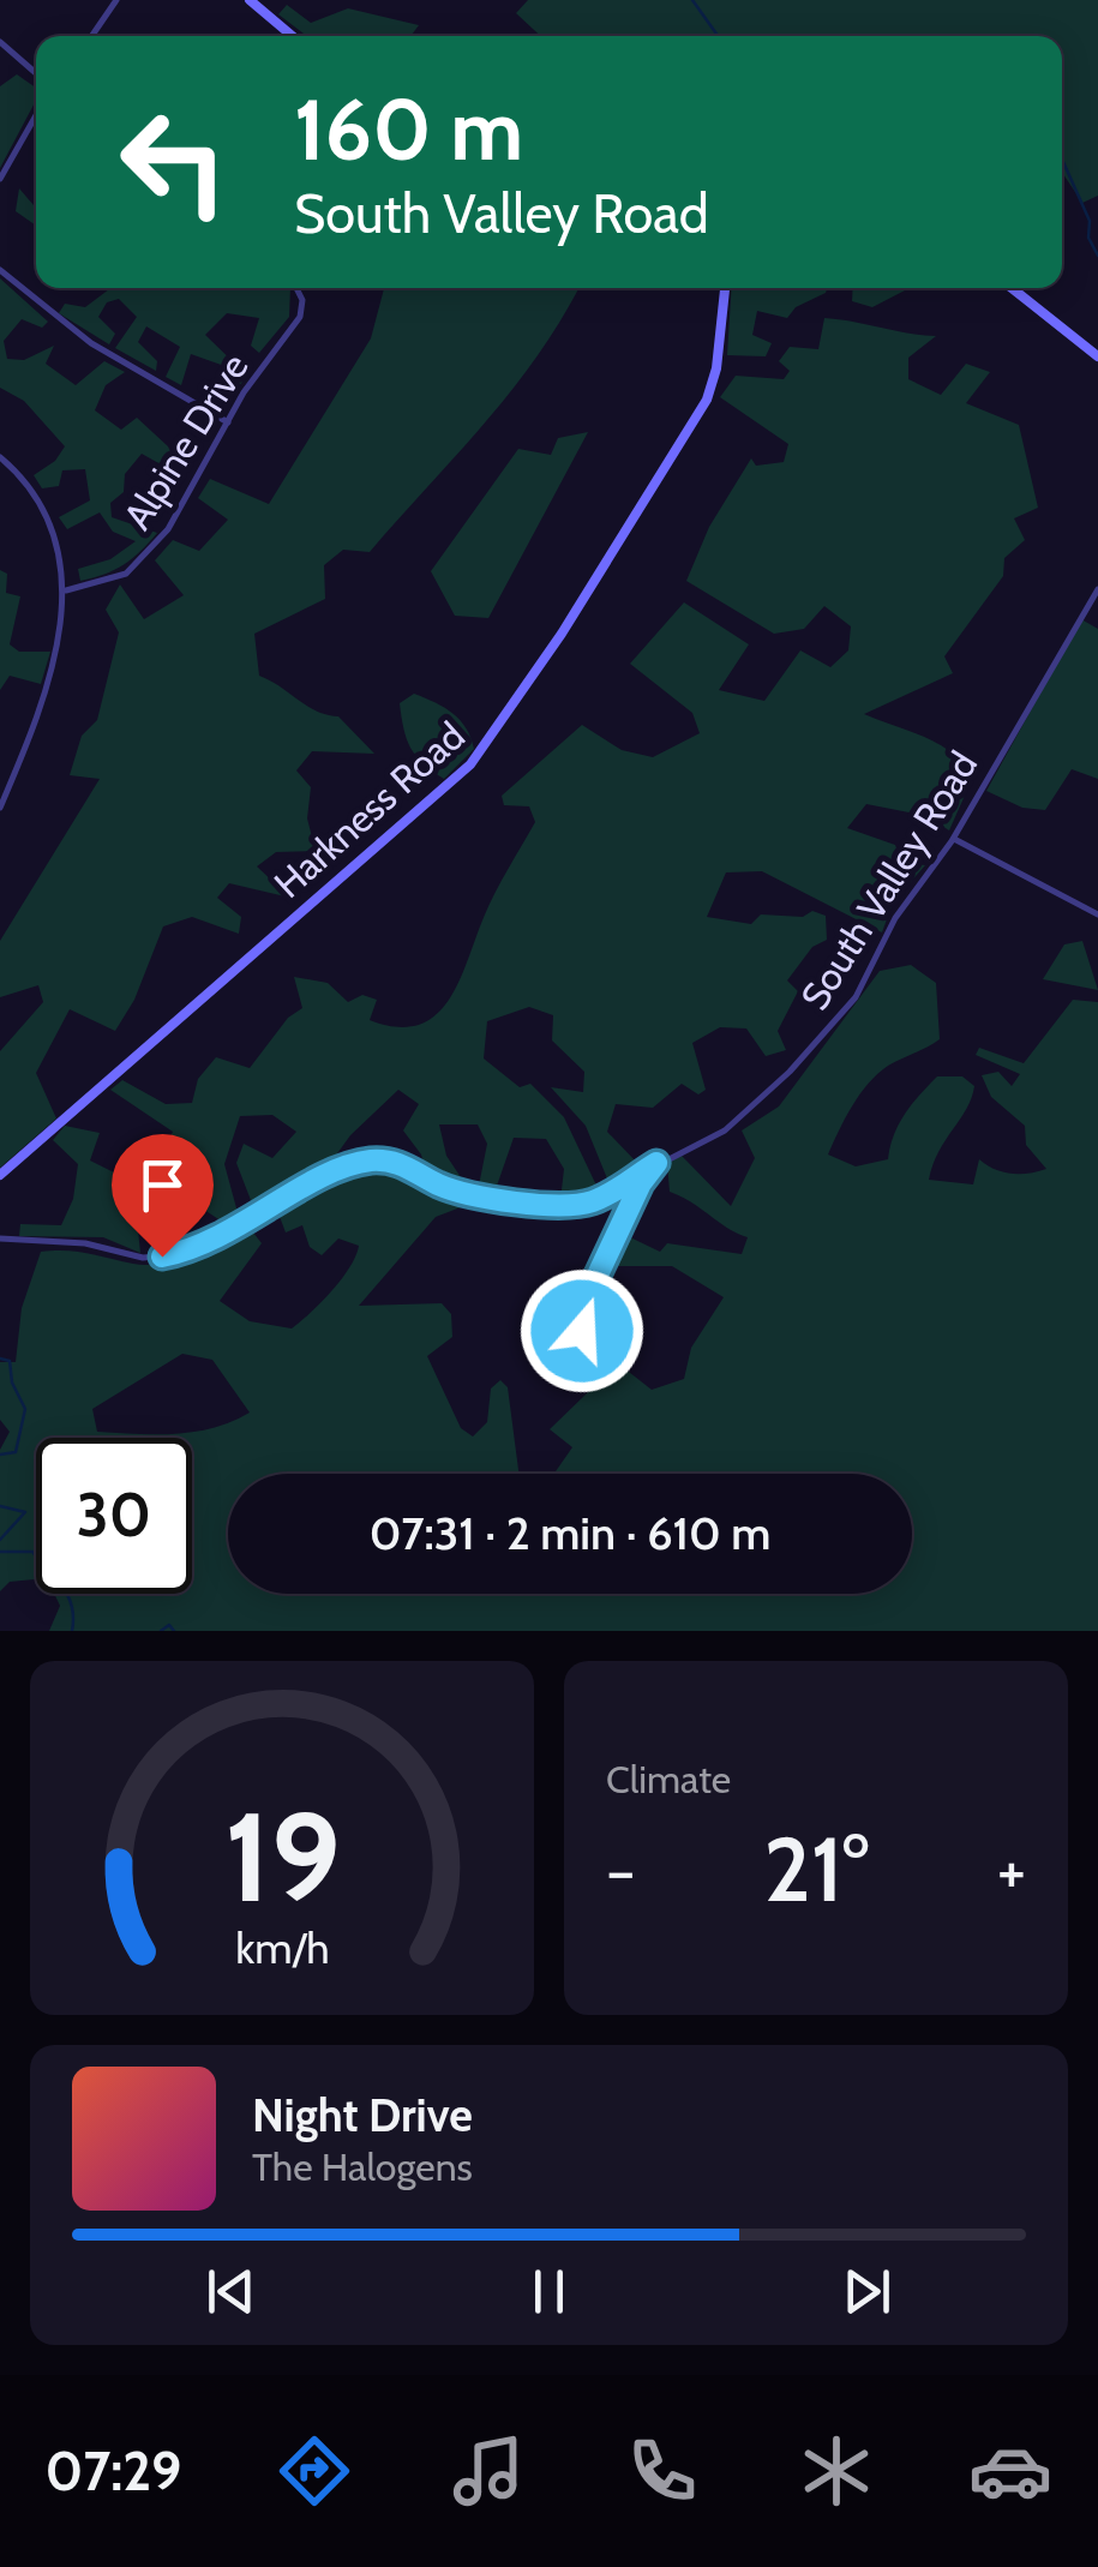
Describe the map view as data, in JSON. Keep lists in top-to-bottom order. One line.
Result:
{"streets":{"main road":["Harkness Road"],"street":["Alpine Drive","South Valley Road"]},"page":{"turn":["160 m","South Valley Road"],"limit":"30","trip":"07:31 · 2 min · 610 m","tile":"Climate","heat":["−","21°","+"],"song":["Night Drive","The Halogens"],"tabs":"07:29","gauge":["19","km/h"]}}
